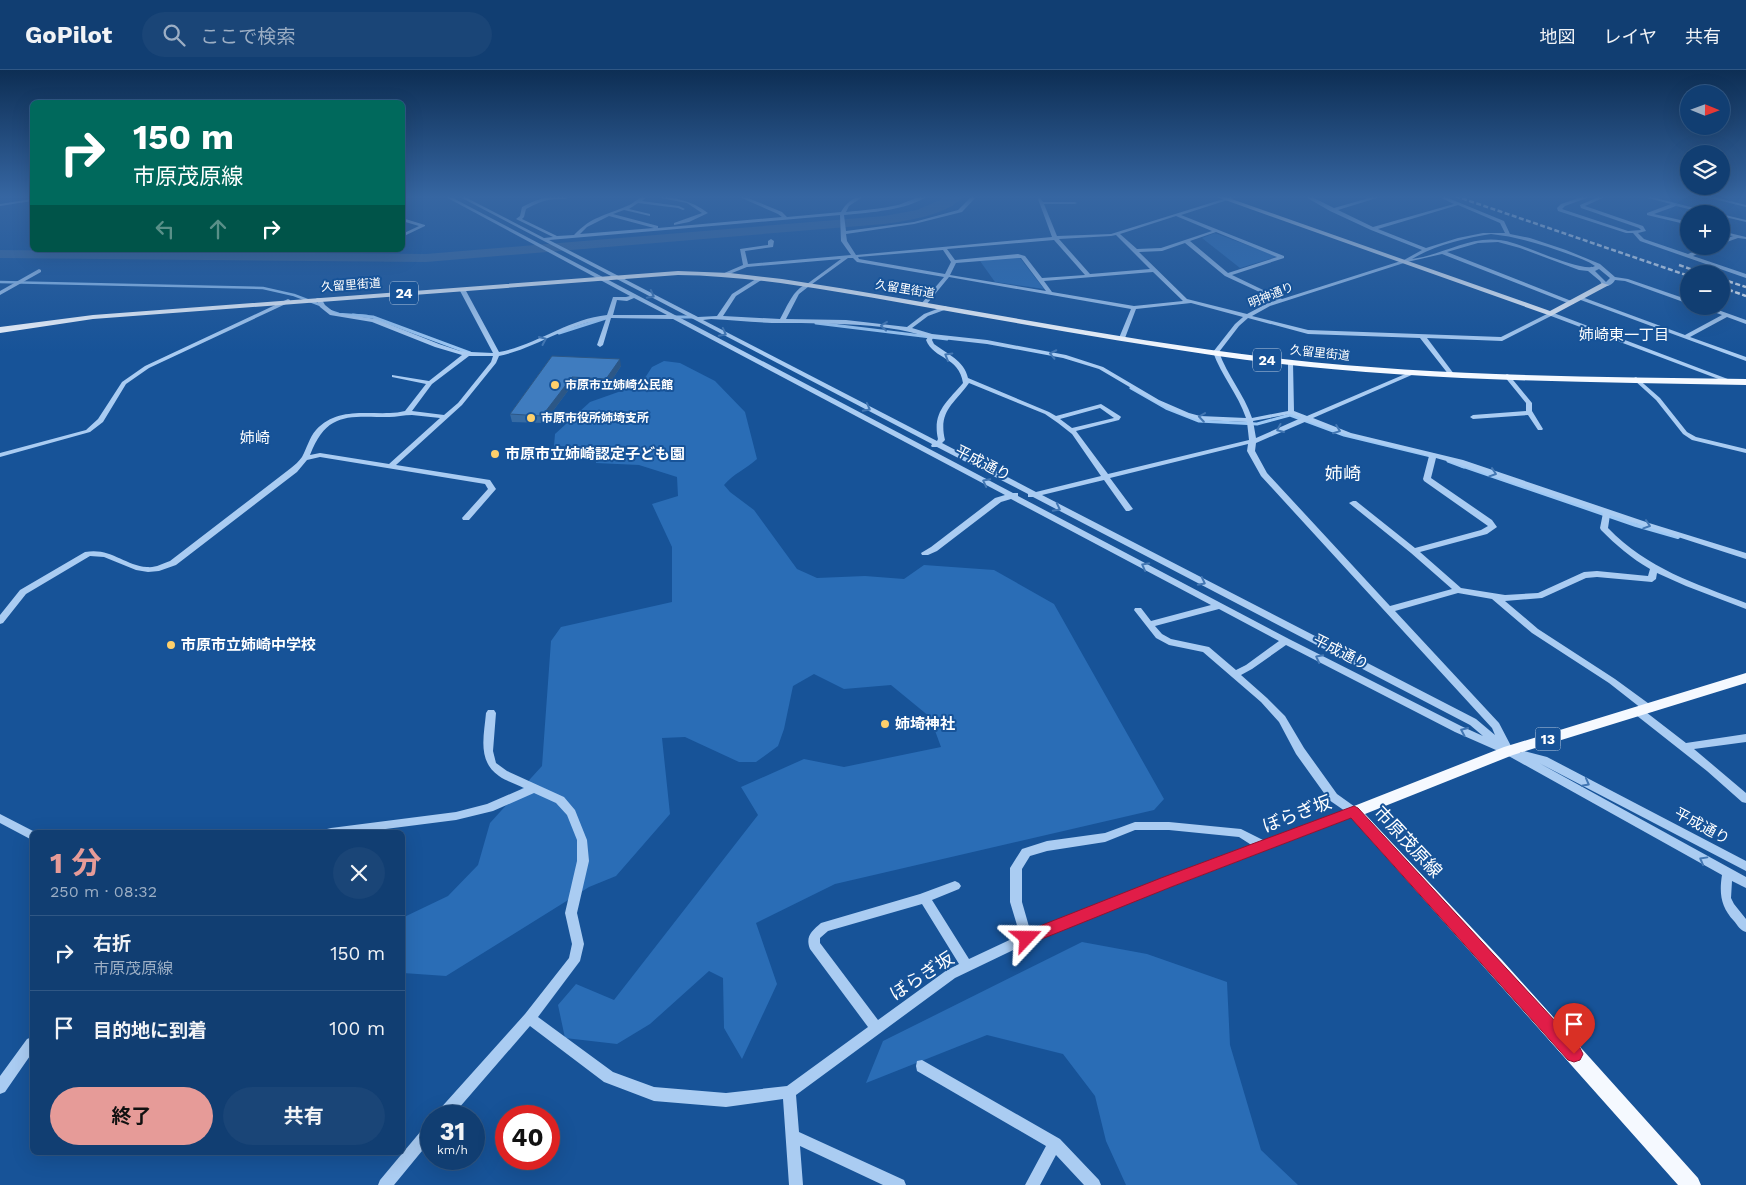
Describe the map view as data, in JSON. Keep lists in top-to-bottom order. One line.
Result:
{"streets":{"main road":["久留里街道","24","13","市原茂原線"],"street":["明神通り","平成通り","ぼらぎ坂"]},"crossings":[["久留里街道","24"],["久留里街道","明神通り"],["久留里街道","平成通り"],["平成通り","市原茂原線"],["ぼらぎ坂","市原茂原線"]],"districts":["姉崎東一丁目","姉崎","姉崎"],"places":["市原市立姉崎公民館","市原市役所姉埼支所","市原市立姉崎認定子ども園","市原市立姉崎中学校","姉埼神社"],"north":"right","page":{"header":"GoPilot","search":"ここで検索","nav":["地図","レイヤ","共有"],"map_buttons":["+","−"],"turn":["150 m","市原茂原線"],"heading":["1 分","250 m · 08:32"],"list":[{"name":"右折","note":"市原茂原線","value":"150 m"},{"name":"目的地に到着","value":"100 m"}],"buttons":["終了","共有"],"speed":"31 km/h","limit":"40"}}
